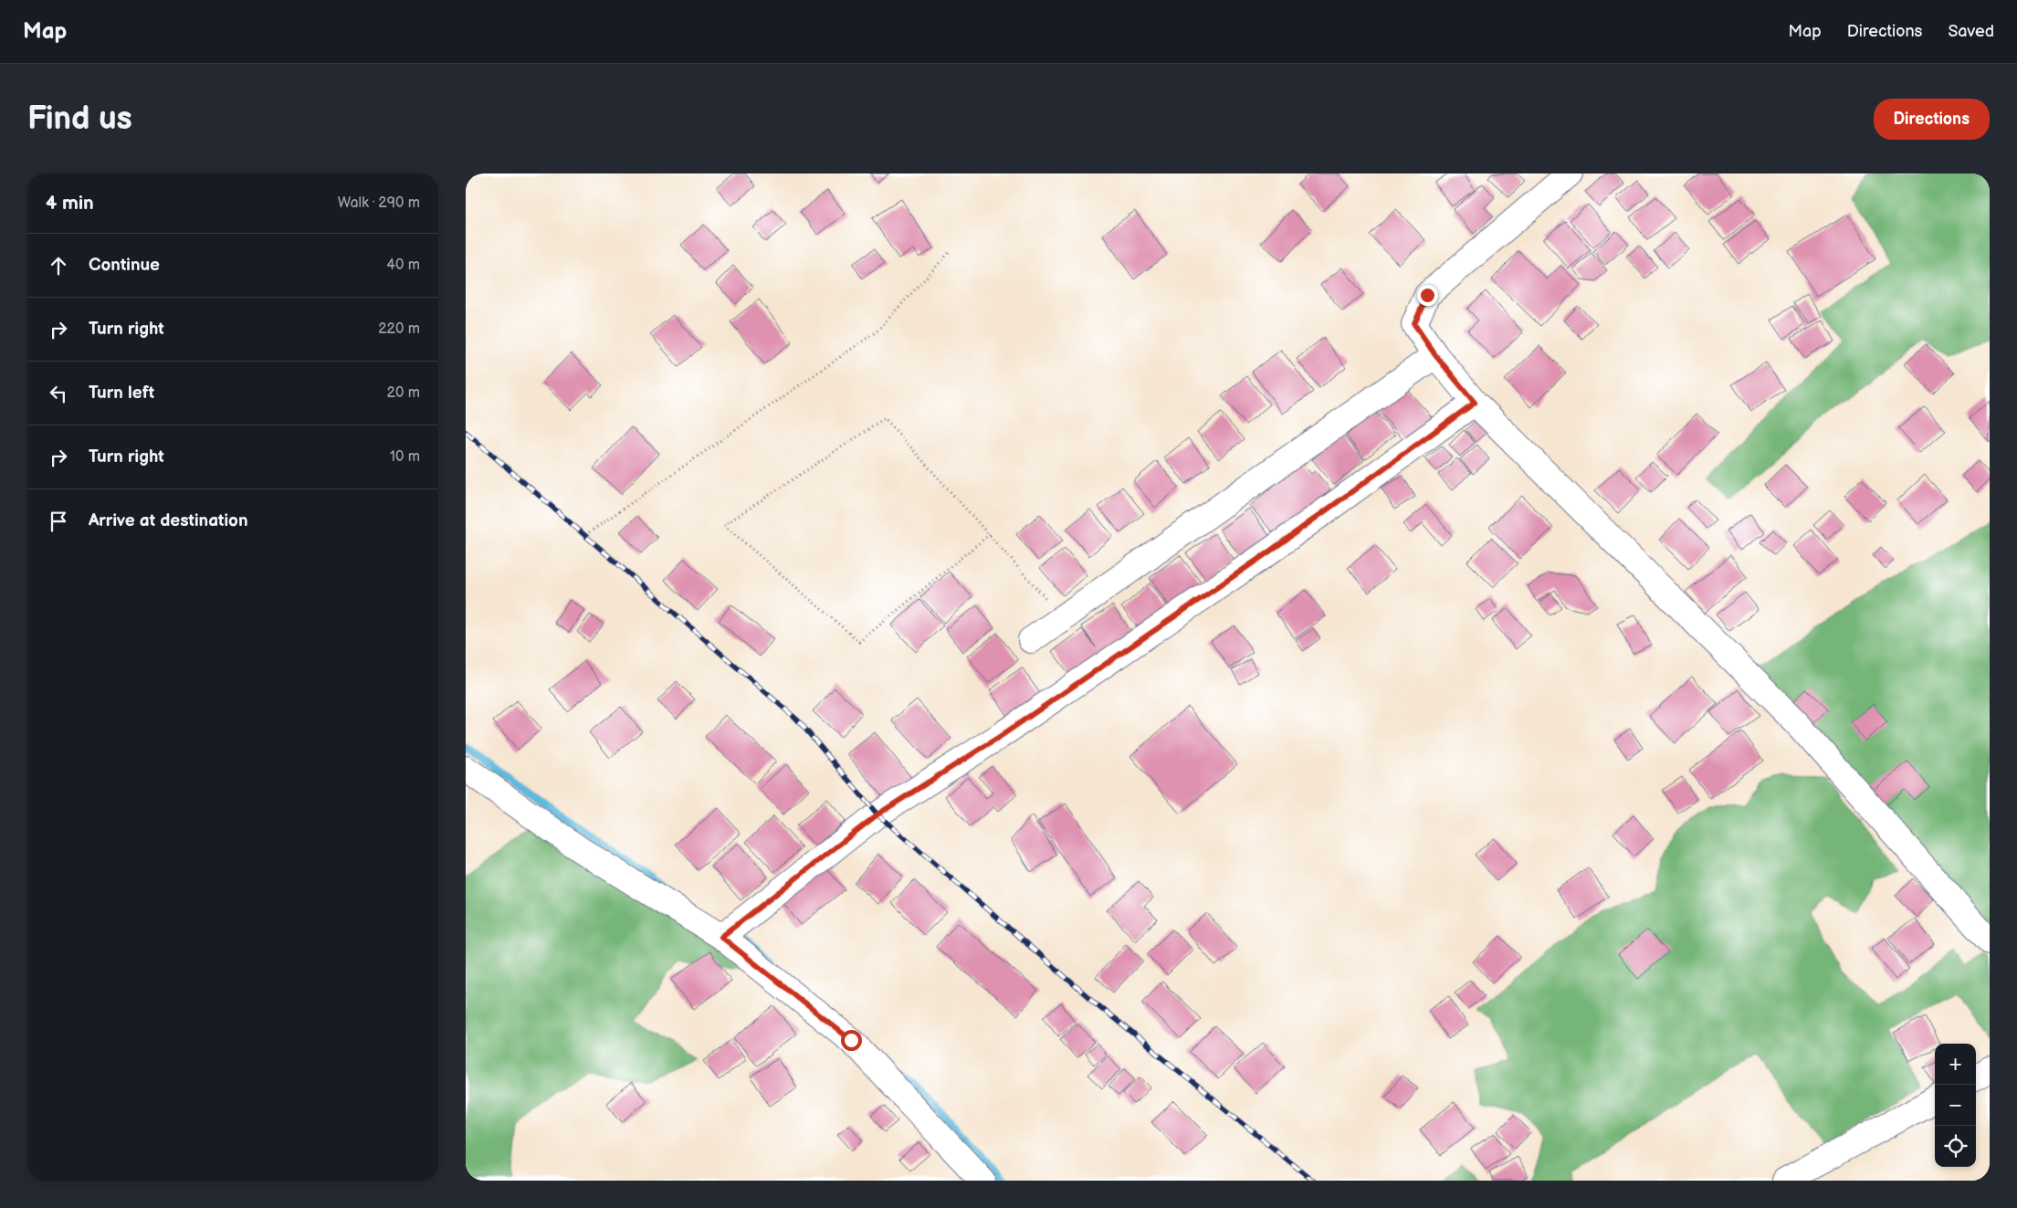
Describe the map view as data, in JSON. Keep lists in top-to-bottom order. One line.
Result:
{"page":{"header":"Map","nav":["Map","Directions","Saved"],"buttons":"Directions","title":"Find us","heading":["4 min","Walk · 290 m"],"list":[["Continue","40 m"],["Turn right","220 m"],["Turn left","20 m"],["Turn right","10 m"],"Arrive at destination"],"map_buttons":["+","−"]}}
